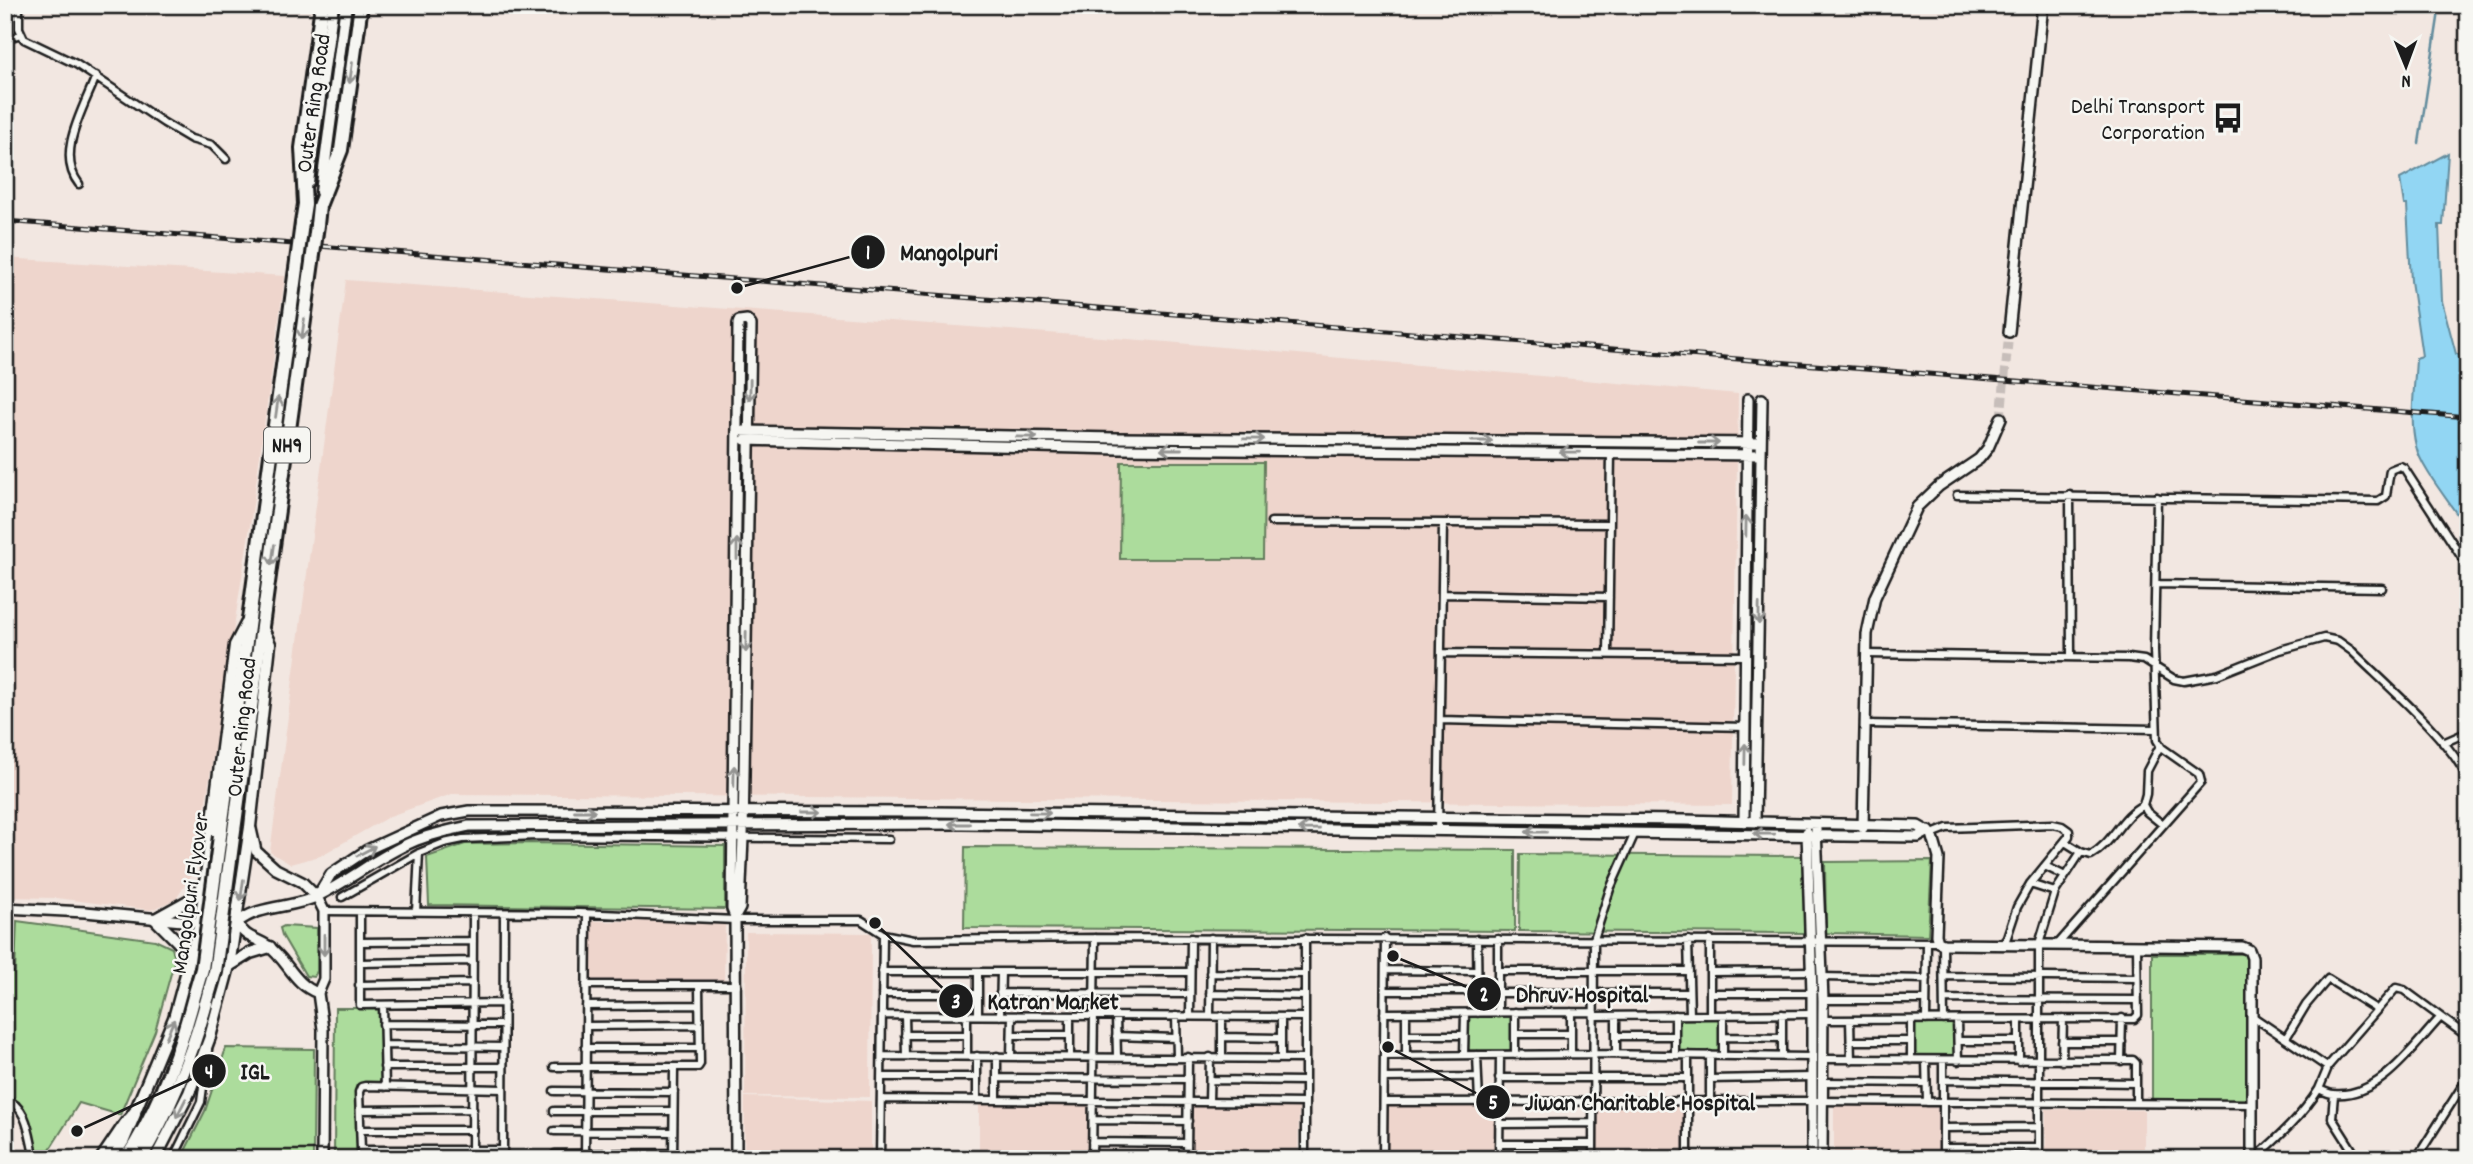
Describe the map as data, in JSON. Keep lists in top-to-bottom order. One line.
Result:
{"streets":{"highway":["Outer Ring Road","NH9","Mangolpuri Flyover"]},"crossings":[["Outer Ring Road","Mangolpuri Flyover"]],"places":{"bus stop":["Delhi Transport Corporation"],"other":["Mangolpuri","Katran Market","Dhruv Hospital","Jiwan Charitable Hospital","IGL"]},"north":"bottom"}
